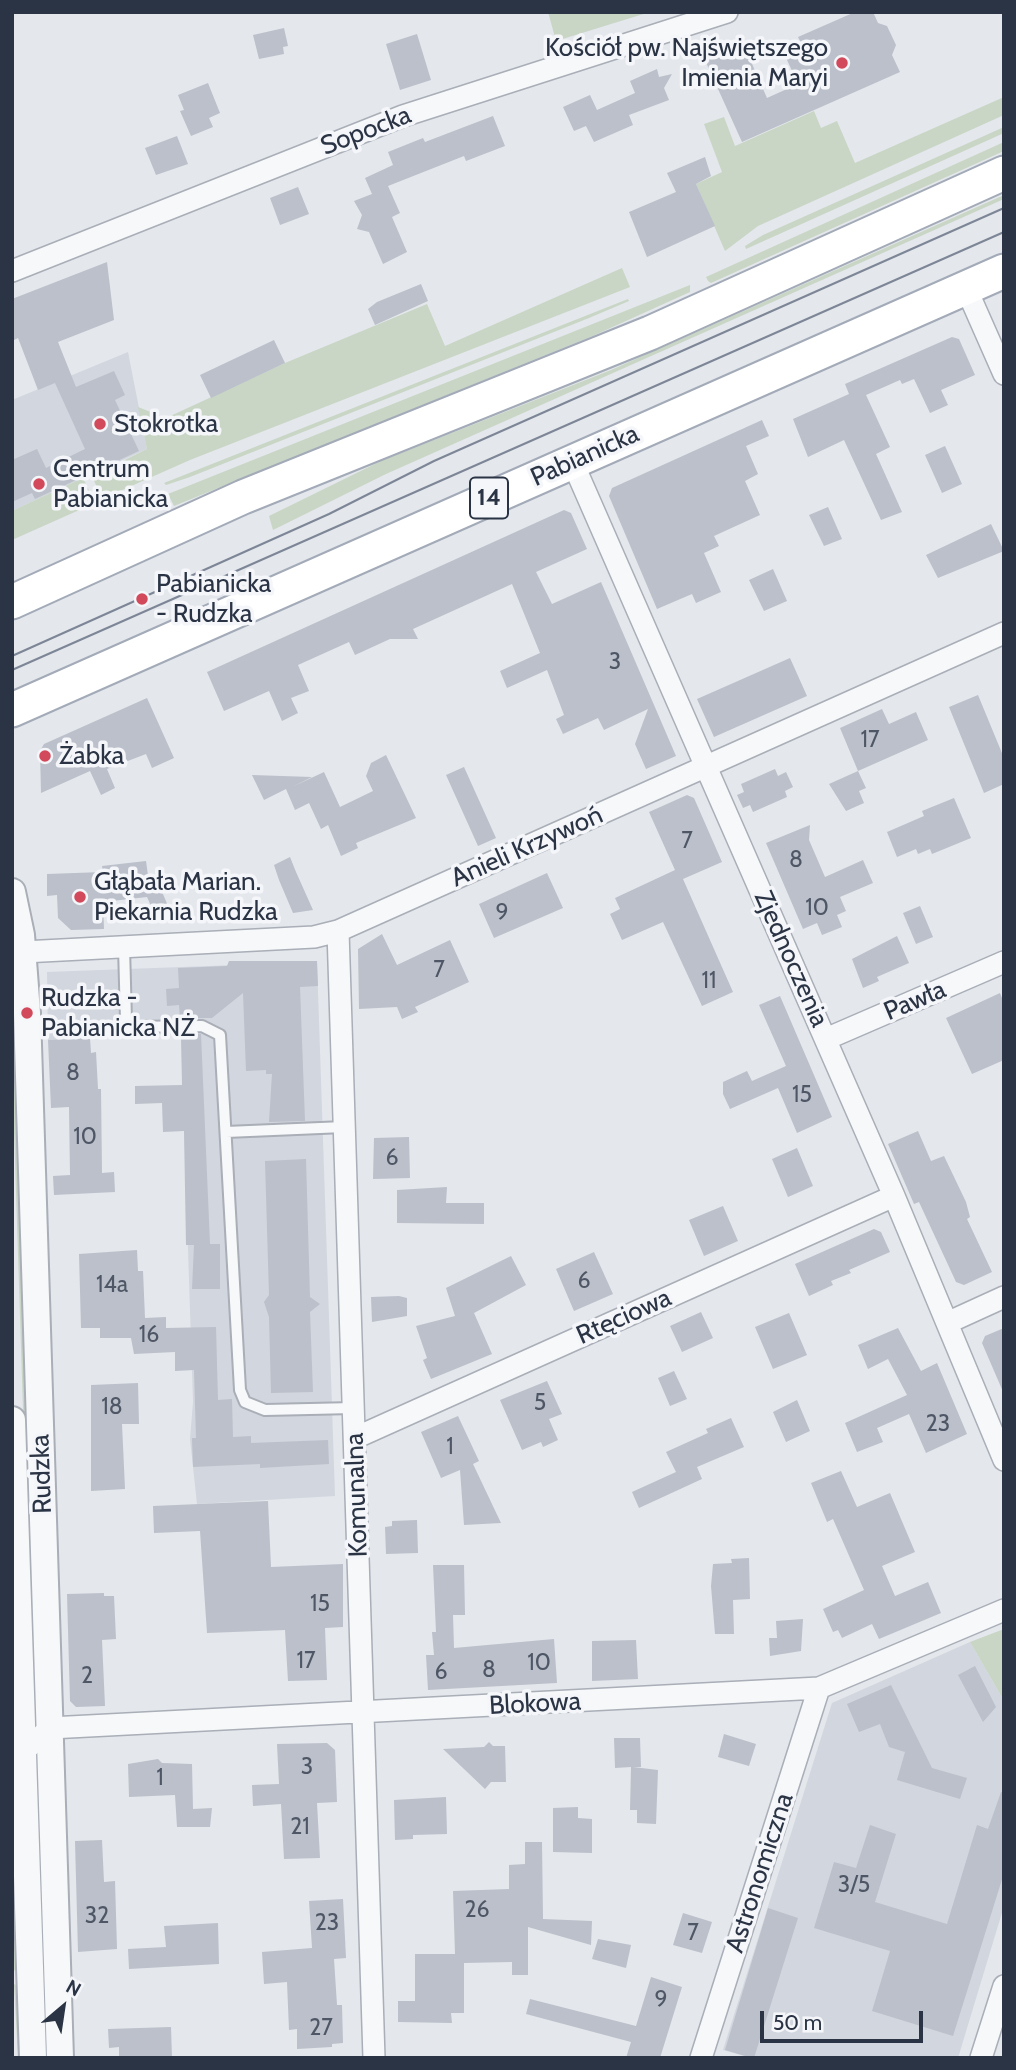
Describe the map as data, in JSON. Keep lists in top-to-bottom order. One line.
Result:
{"streets":{"main road":["Pabianicka","14"],"street":["Sopocka","Anieli Krzywoń","Zjednoczenia","Pawła","Rtęciowa","Rudzka","Komunalna","Blokowa","Astronomiczna"]},"crossings":[["Pabianicka","Zjednoczenia"],["Anieli Krzywoń","Zjednoczenia"],["Anieli Krzywoń","Rudzka"],["Anieli Krzywoń","Komunalna"],["Zjednoczenia","Pawła"],["Zjednoczenia","Rtęciowa"],["Rtęciowa","Komunalna"],["Rudzka","Blokowa"],["Komunalna","Blokowa"],["Blokowa","Astronomiczna"]],"places":["Kościół pw. Najświętszego Imienia Maryi","Stokrotka","Centrum Pabianicka","Pabianicka - Rudzka","Żabka","Głąbała Marian. Piekarnia Rudzka","Rudzka - Pabianicka NŻ"],"house_numbers":["3","17","7","8","10","9","7","11","8","15","10","6","6","14a","16","5","18","23","1","15","17","10","8","6","2","3","1","21","3/5","26","32","23","7","9","27"],"scale_bar":"50 m","north":"top right"}
